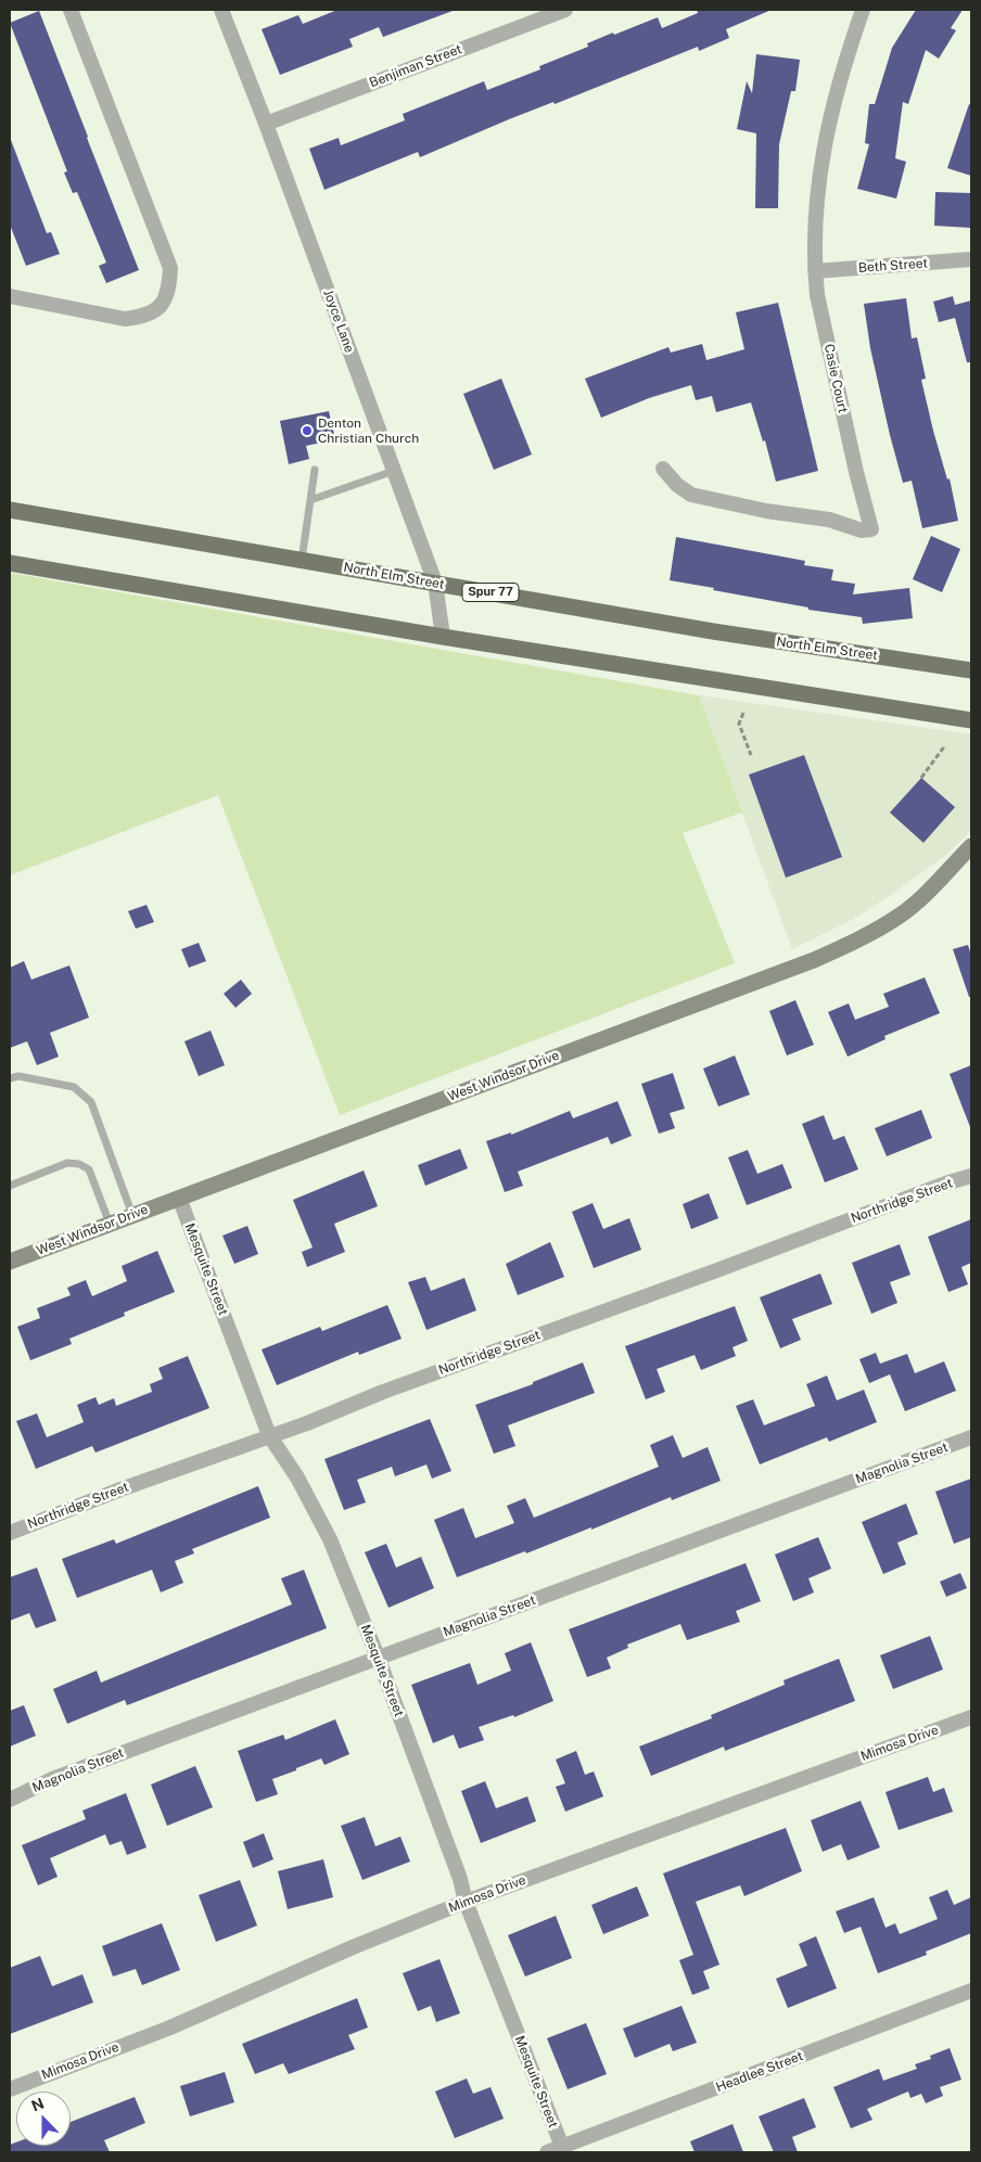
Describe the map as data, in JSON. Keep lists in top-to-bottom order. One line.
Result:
{"streets":{"main road":["North Elm Street","Spur 77"],"street":["Benjiman Street","Beth Street","Joyce Lane","Casie Court","West Windsor Drive","Northridge Street","Mesquite Street","Magnolia Street","Mimosa Drive","Headlee Street"]},"crossings":[["Benjiman Street","Joyce Lane"],["Beth Street","Casie Court"],["Joyce Lane","North Elm Street"],["West Windsor Drive","Mesquite Street"],["Northridge Street","Mesquite Street"],["Mesquite Street","Magnolia Street"],["Mesquite Street","Mimosa Drive"],["Mesquite Street","Headlee Street"]],"places":["Denton Christian Church"],"north":"top"}
